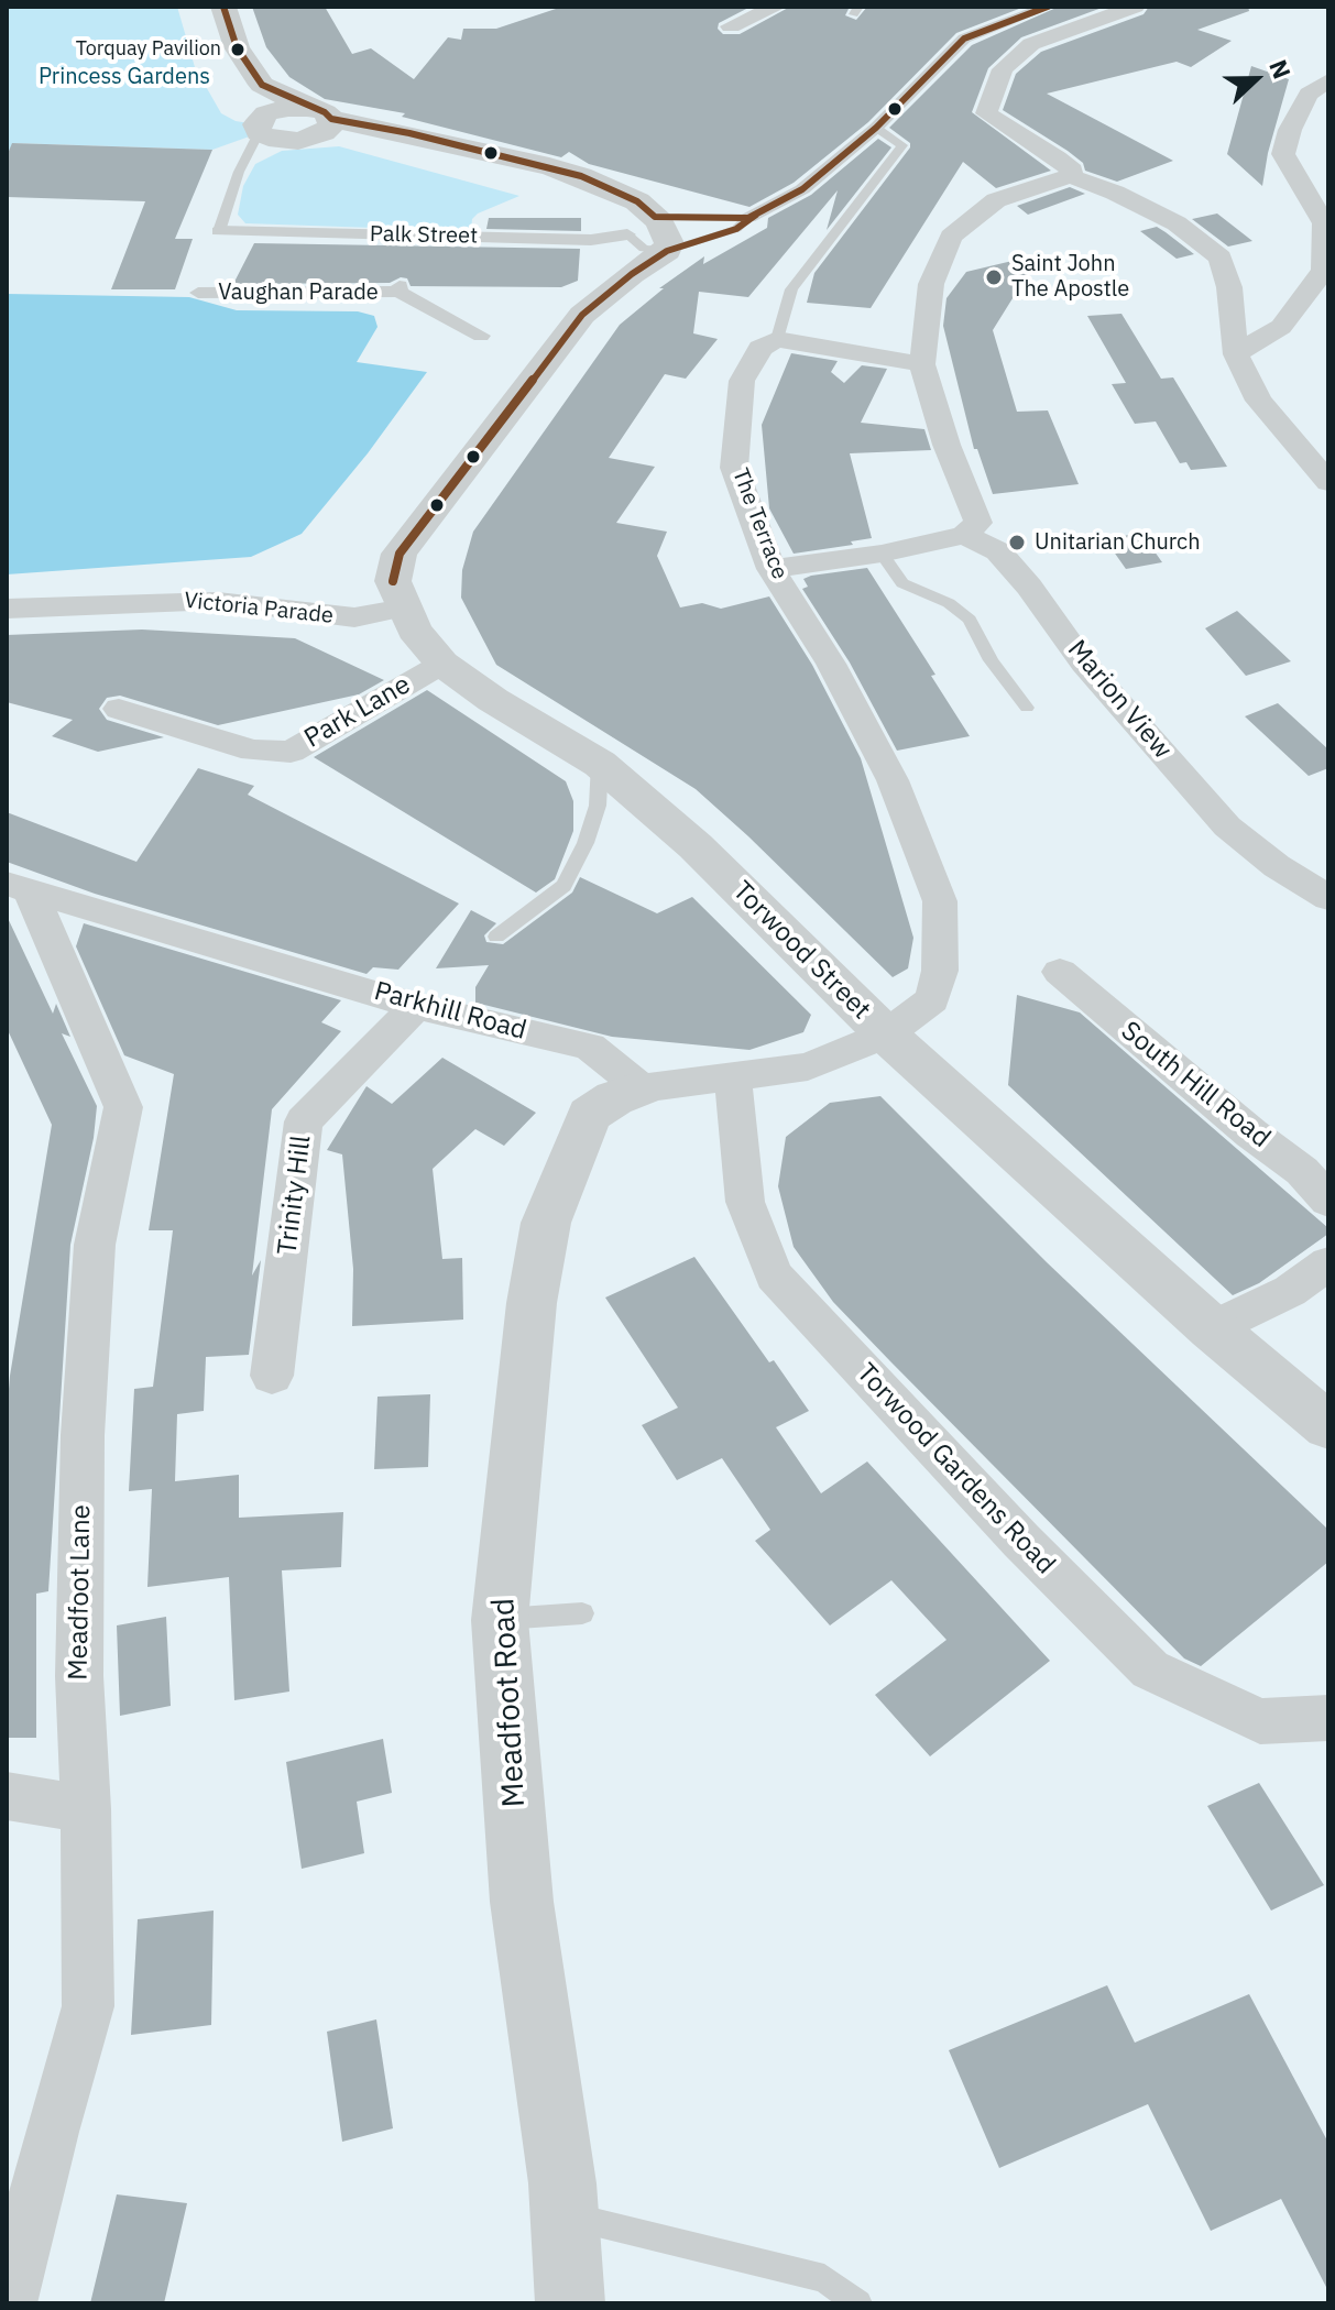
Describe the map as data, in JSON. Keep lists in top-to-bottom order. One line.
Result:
{"streets":{"main road":["Torwood Street","Meadfoot Road"],"street":["Palk Street","Vaughan Parade","The Terrace","Victoria Parade","Marion View","Park Lane","Parkhill Road","South Hill Road","Trinity Hill","Torwood Gardens Road","Meadfoot Lane"]},"crossings":[["The Terrace","Torwood Street"],["Victoria Parade","Torwood Street"],["Park Lane","Torwood Street"],["Parkhill Road","Trinity Hill"],["Parkhill Road","Meadfoot Lane"],["Parkhill Road","Meadfoot Road"]],"parks":["Princess Gardens"],"places":["Torquay Pavilion","Saint John The Apostle","Unitarian Church"],"north":"right"}
